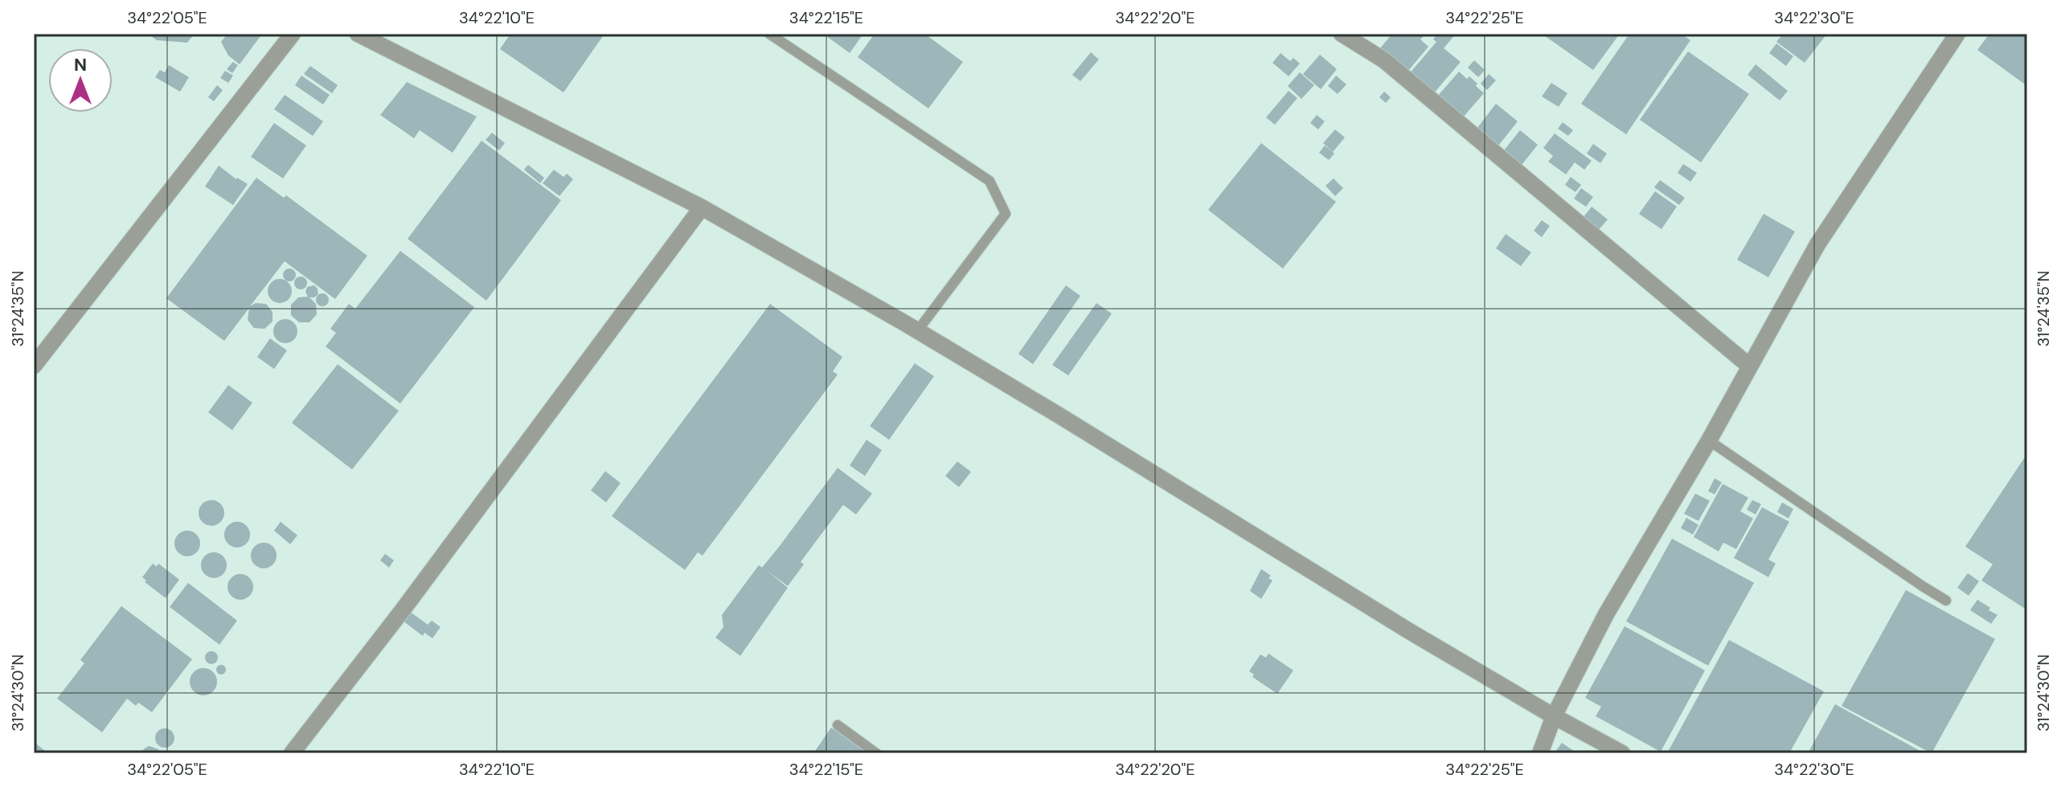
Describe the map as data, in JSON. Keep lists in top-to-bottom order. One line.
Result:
{"north":"top","coordinates":["34°22'05\"E","34°22'10\"E","34°22'15\"E","34°22'20\"E","34°22'25\"E","34°22'30\"E","31°24'35\"N","31°24'30\"N"]}
